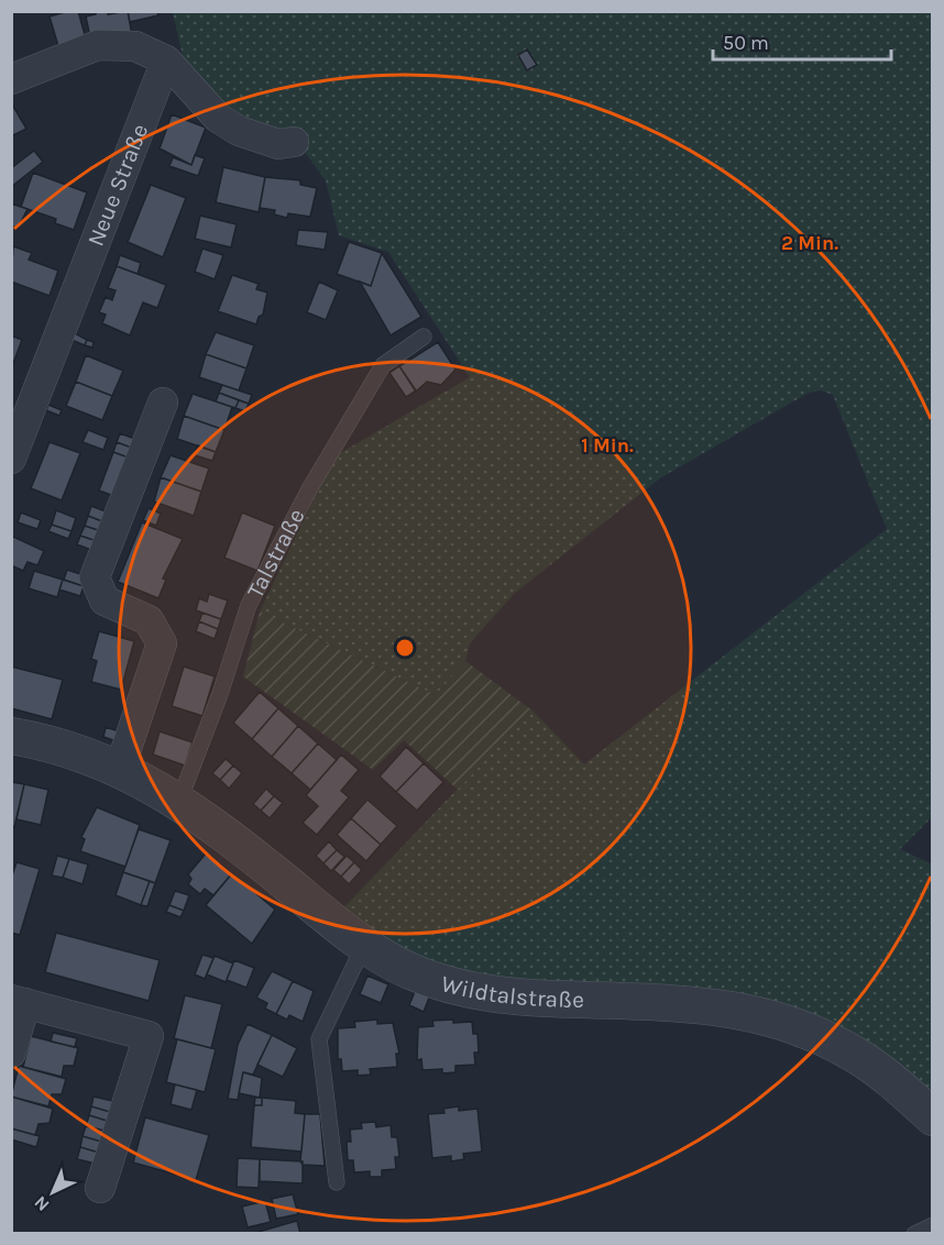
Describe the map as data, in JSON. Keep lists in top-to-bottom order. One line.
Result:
{"streets":{"street":["Neue Straße","Wildtalstraße"],"lane":["Talstraße"]},"crossings":[["Talstraße","Wildtalstraße"]],"scale_bar":"50 m","north":"bottom left","rings":["2 Min.","1 Min."]}
